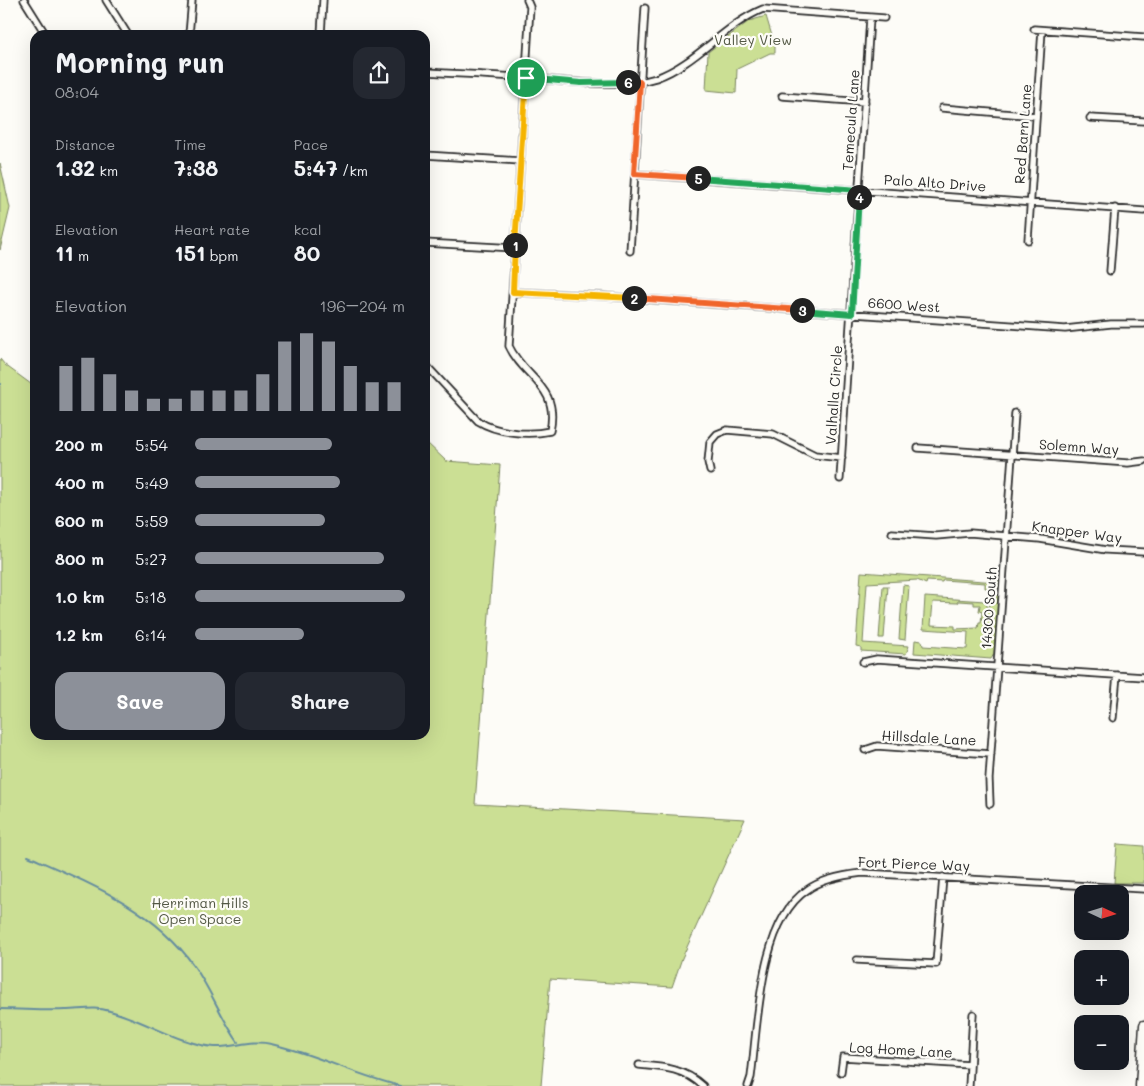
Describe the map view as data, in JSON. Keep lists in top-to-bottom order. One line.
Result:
{"streets":{"street":["Temecula Lane","Red Barn Lane","Palo Alto Drive","6600 West","Valhalla Circle","Solemn Way","Knapper Way","14300 South","Hillsdale Lane","Fort Pierce Way","Log Home Lane"]},"crossings":[["Temecula Lane","Palo Alto Drive"],["Temecula Lane","6600 West"],["Temecula Lane","Valhalla Circle"],["Red Barn Lane","Palo Alto Drive"],["6600 West","Valhalla Circle"],["Solemn Way","14300 South"],["Knapper Way","14300 South"],["14300 South","Hillsdale Lane"]],"parks":["Valley View","Herriman Hills Open Space"],"north":"right","page":{"heading":["Morning run","08:04"],"pins":["6","5","4","1","2","3"],"stats":[["Distance","1.32 km"],["Time","7:38"],["Pace","5:47 /km"],["Elevation","11 m"],["Heart rate","151 bpm"],["kcal","80"]],"chart":["Elevation","196–204 m"],"list":[{"name":"200 m","note":"5:54"},{"name":"400 m","note":"5:49"},{"name":"600 m","note":"5:59"},{"name":"800 m","note":"5:27"},{"name":"1.0 km","note":"5:18"},{"name":"1.2 km","note":"6:14"}],"buttons":["Save","Share"],"map_buttons":["+","−"]}}
